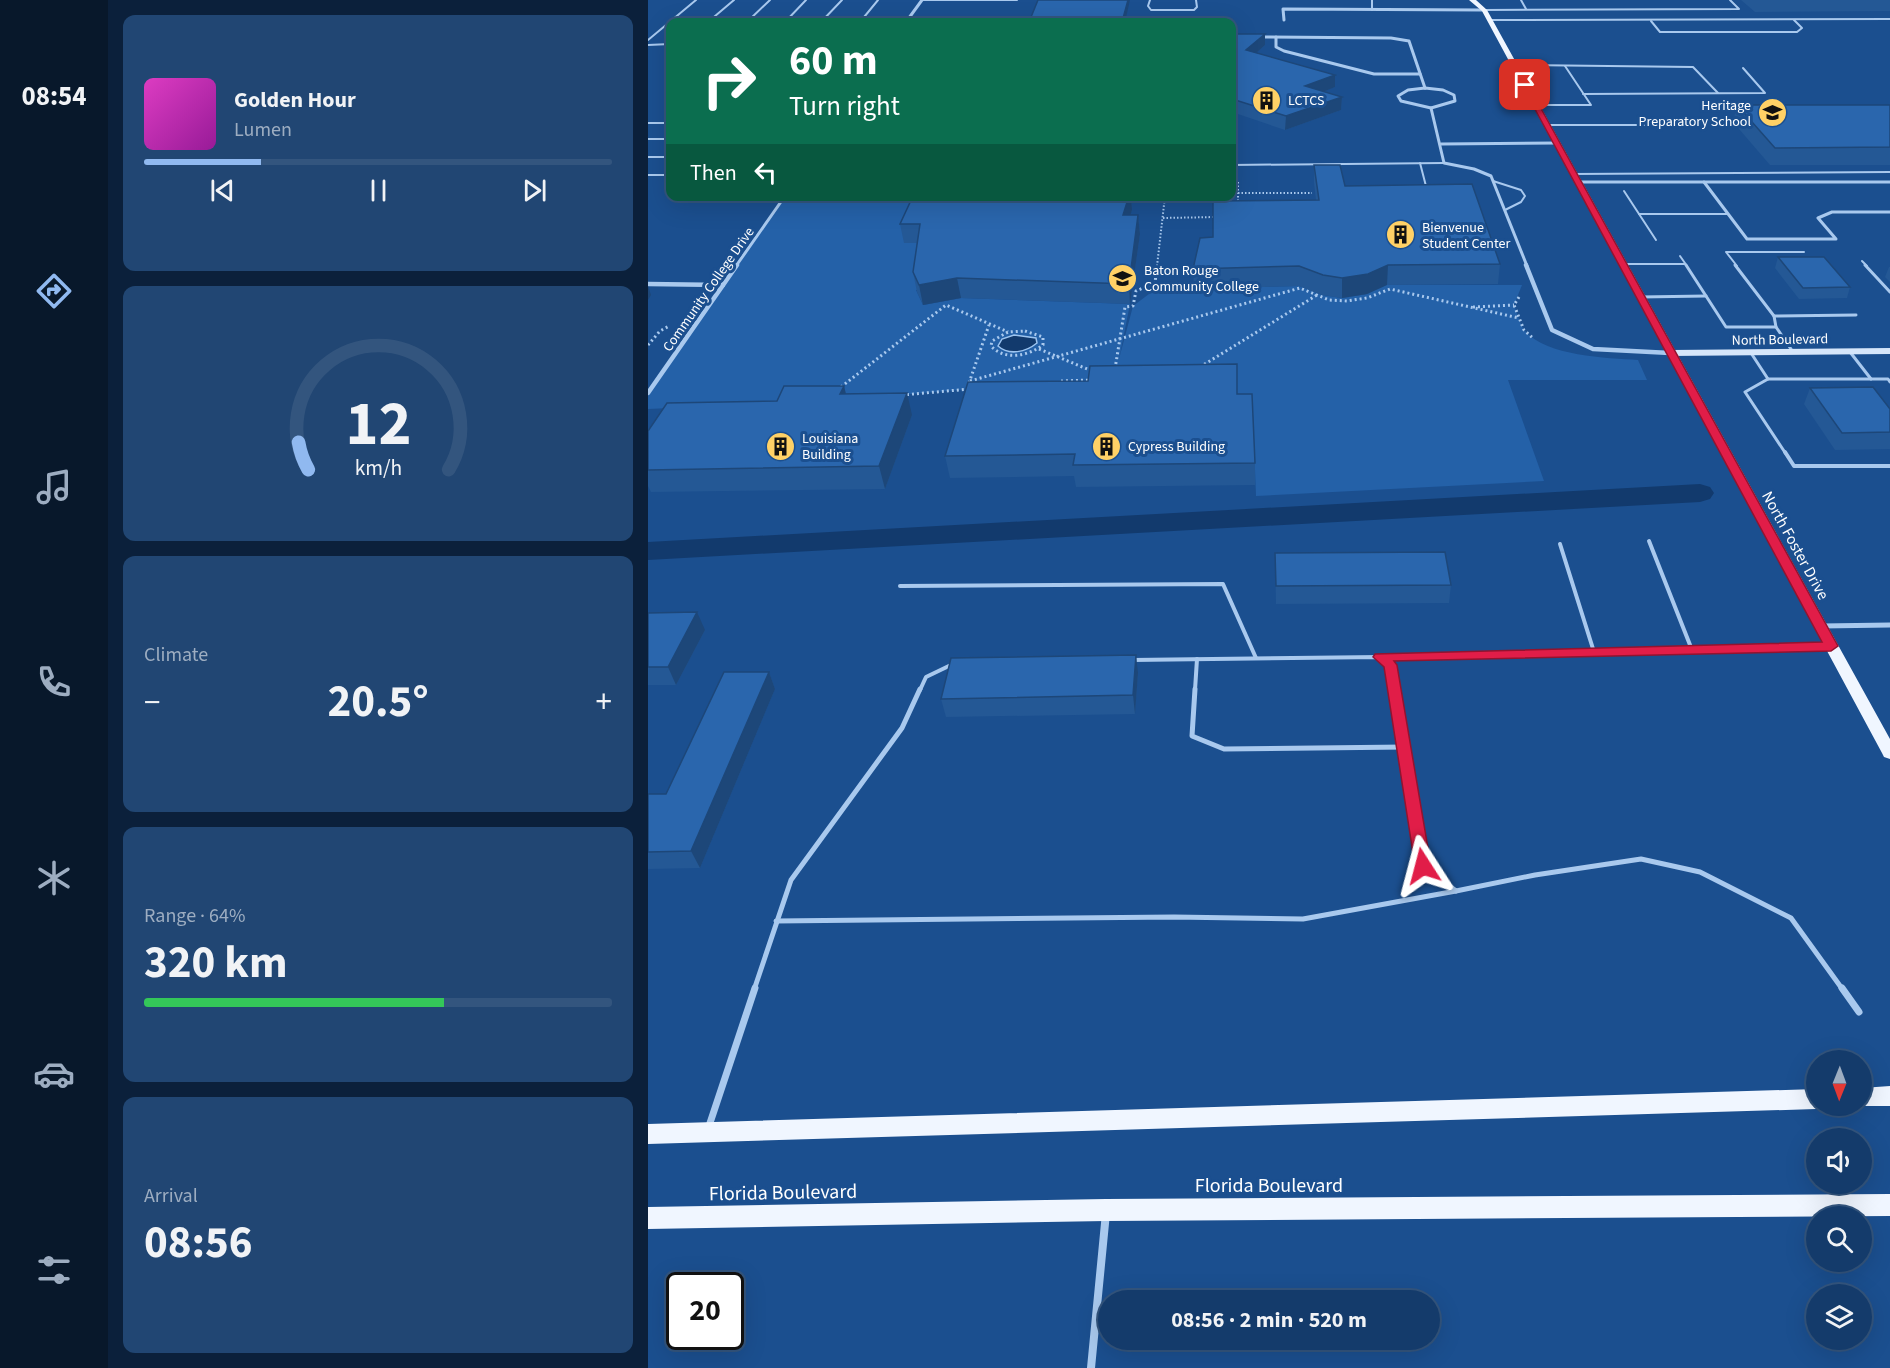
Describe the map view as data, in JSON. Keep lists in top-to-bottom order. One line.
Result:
{"streets":{"main road":["North Foster Drive","Florida Boulevard"],"street":["Community College Drive","North Boulevard"]},"crossings":[["North Boulevard","North Foster Drive"]],"places":{"building":["LCTCS","Bienvenue Student Center","Louisiana Building","Cypress Building"],"school or university":["Heritage Preparatory School","Baton Rouge Community College"]},"north":"bottom","page":{"tabs":"08:54","turn":["60 m","Turn right"],"song":["Golden Hour","Lumen"],"then":"Then","tile":["Climate",["Range · 64%","320 km"],["Arrival","08:56"]],"heat":["−","20.5°","+"],"limit":"20","trip":"08:56 · 2 min · 520 m","gauge":["12","km/h"]}}
